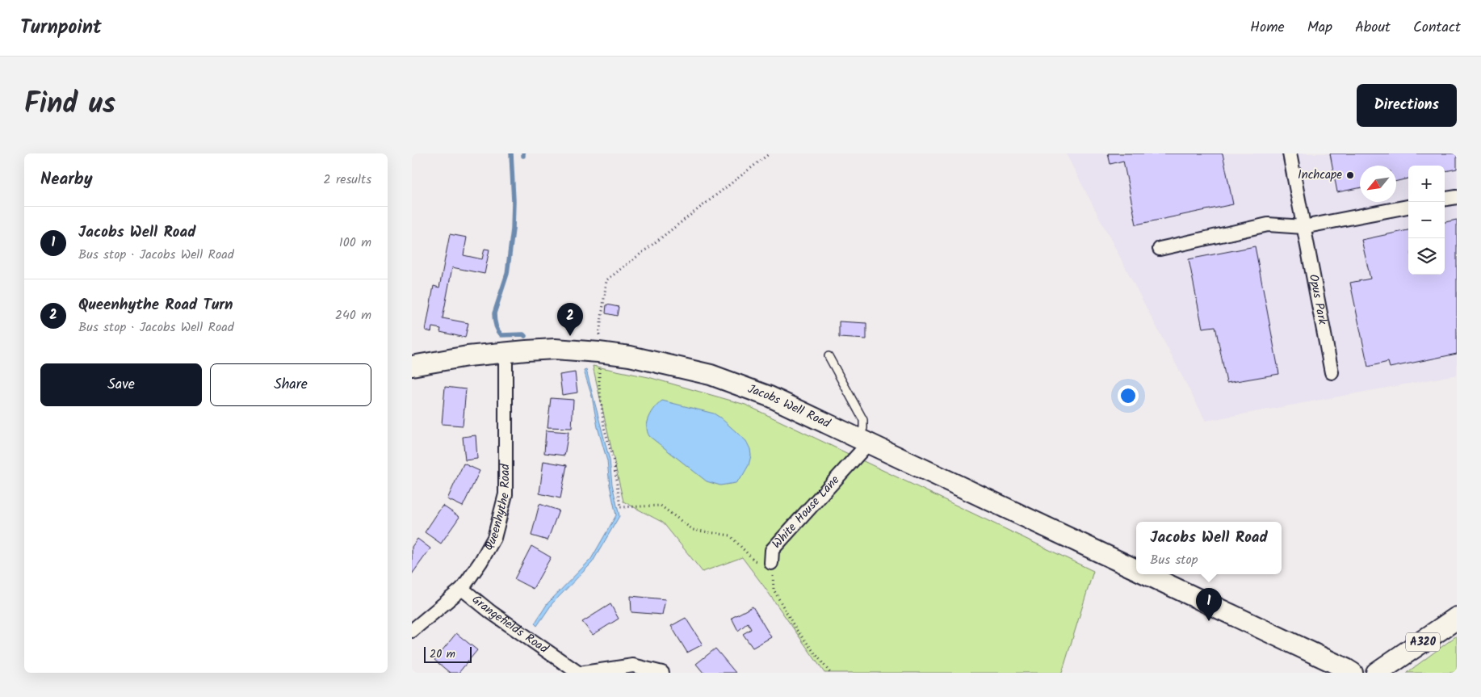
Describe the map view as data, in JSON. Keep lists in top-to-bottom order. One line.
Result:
{"streets":{"main road":["A320"],"street":["Opus Park","Jacobs Well Road","Queenhythe Road","White House Lane","Grangefields Road"]},"crossings":[["Jacobs Well Road","Queenhythe Road"],["Jacobs Well Road","White House Lane"],["Queenhythe Road","Grangefields Road"]],"places":["Inchcape"],"scale_bar":"20 m","north":"bottom left","page":{"header":"Turnpoint","nav":["Home","Map","About","Contact"],"title":"Find us","buttons":["Directions",["Save","Share"]],"heading":["Nearby","2 results"],"map_buttons":["+","−"],"list":[{"mark":"1","name":"Jacobs Well Road","note":"Bus stop · Jacobs Well Road","value":"100 m"},{"mark":"2","name":"Queenhythe Road Turn","note":"Bus stop · Jacobs Well Road","value":"240 m"}],"pins":["2","1"],"popup":["Jacobs Well Road","Bus stop"],"scale":"20 m"}}
